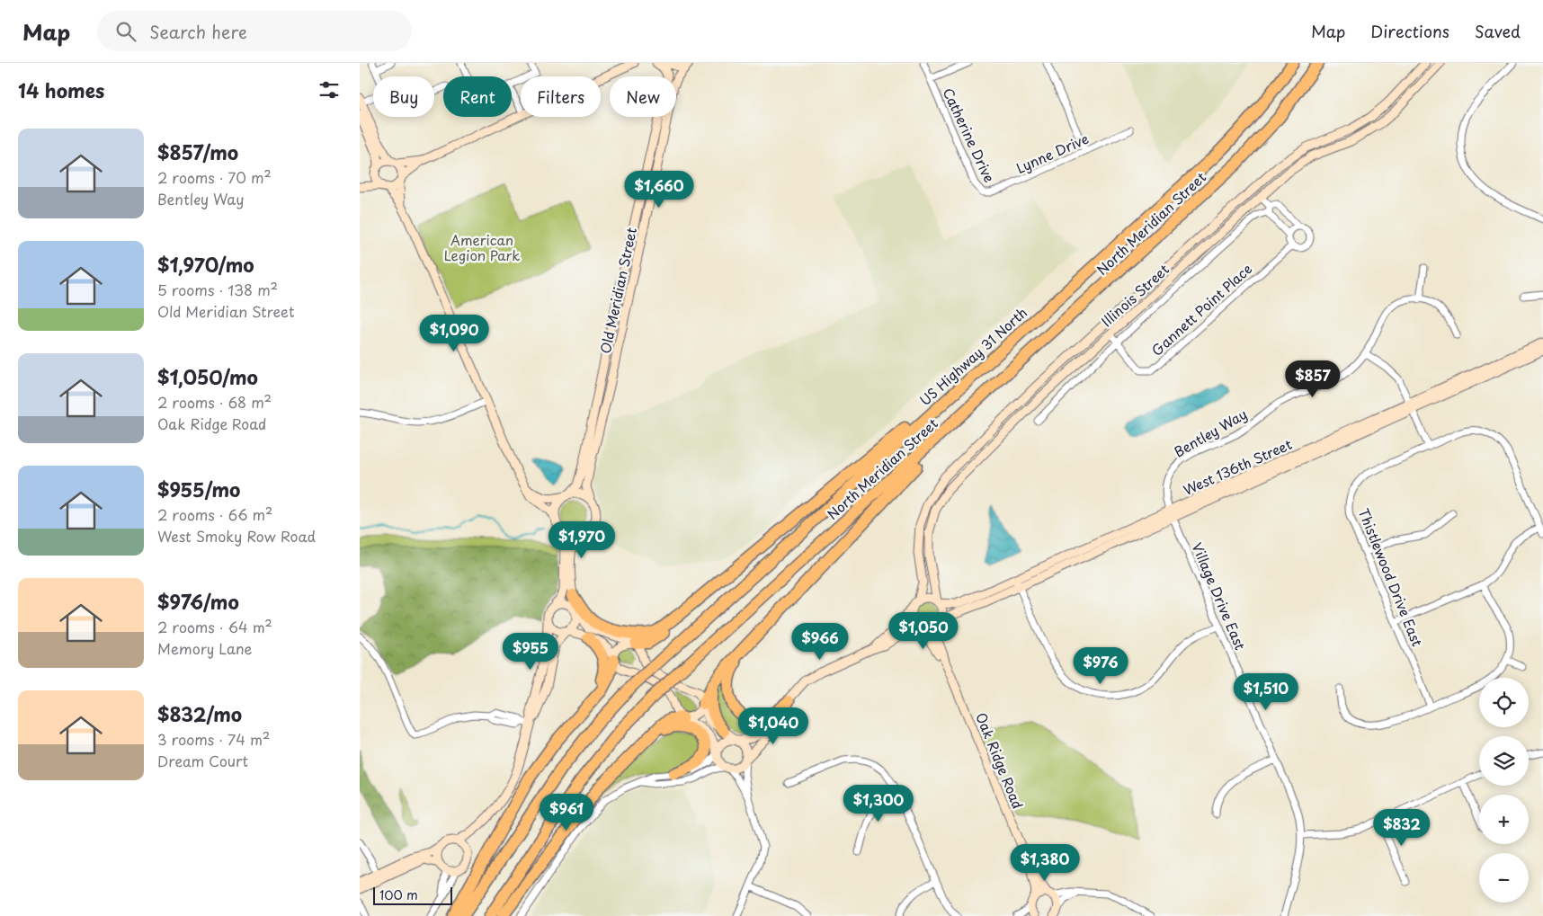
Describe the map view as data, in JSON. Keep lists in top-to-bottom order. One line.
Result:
{"streets":{"highway":["North Meridian Street","US Highway 31 North"],"street":["Catherine Drive","Lynne Drive","Old Meridian Street","Illinois Street","Gannett Point Place","Bentley Way","West 136th Street","Thistlewood Drive East","Village Drive East","Oak Ridge Road"]},"crossings":[["Catherine Drive","Lynne Drive"],["Illinois Street","Gannett Point Place"],["Illinois Street","West 136th Street"],["Illinois Street","Oak Ridge Road"],["Bentley Way","West 136th Street"],["Bentley Way","Village Drive East"],["West 136th Street","Village Drive East"],["West 136th Street","Oak Ridge Road"]],"parks":["American Legion Park"],"scale_bar":"100 m","page":{"header":"Map","search":"Search here","nav":["Map","Directions","Saved"],"heading":"14 homes","chip":["Buy","Rent","Filters","New"],"list":[{"name":"$857/mo","note":"2 rooms · 70 m² · Bentley Way"},{"name":"$1,970/mo","note":"5 rooms · 138 m² · Old Meridian Street"},{"name":"$1,050/mo","note":"2 rooms · 68 m² · Oak Ridge Road"},{"name":"$955/mo","note":"2 rooms · 66 m² · West Smoky Row Road"},{"name":"$976/mo","note":"2 rooms · 64 m² · Memory Lane"},{"name":"$832/mo","note":"3 rooms · 74 m² · Dream Court"}],"price":["$1,660","$1,090","$857","$1,970","$1,050","$966","$955","$976","$1,510","$1,040","$1,300","$961","$832","$1,380"],"map_buttons":["+","−"],"scale":"100 m"}}
